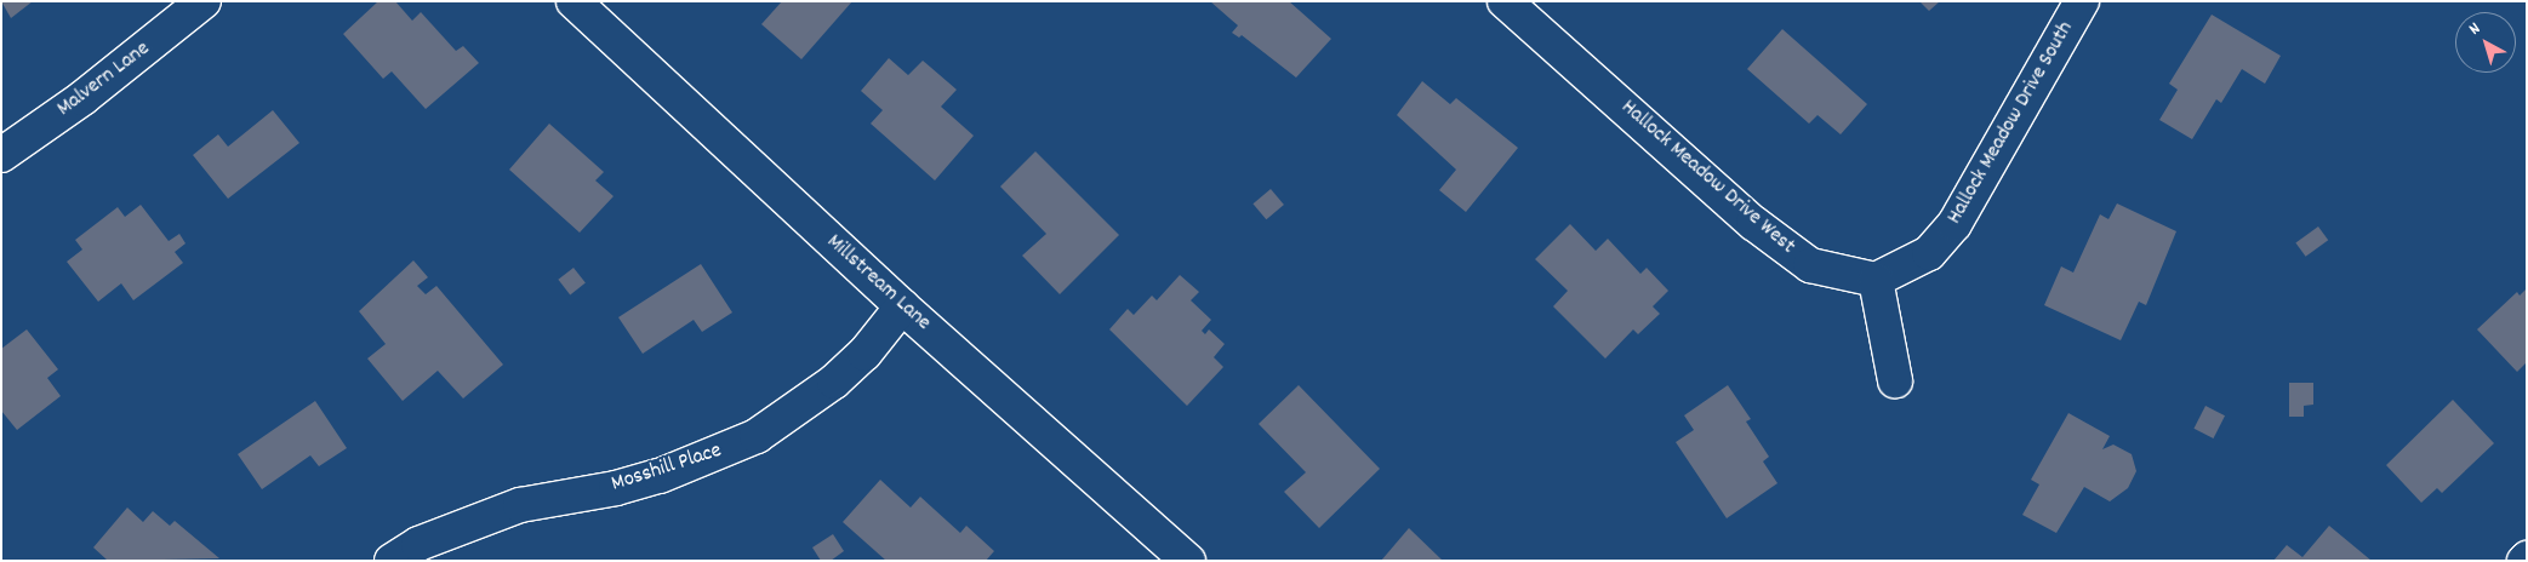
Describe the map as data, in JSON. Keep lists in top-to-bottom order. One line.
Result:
{"streets":{"street":["Malvern Lane","Hallock Meadow Drive South","Hallock Meadow Drive West","Millstream Lane","Mosshill Place"]},"crossings":[["Hallock Meadow Drive South","Hallock Meadow Drive West"],["Millstream Lane","Mosshill Place"]],"north":"top left"}
